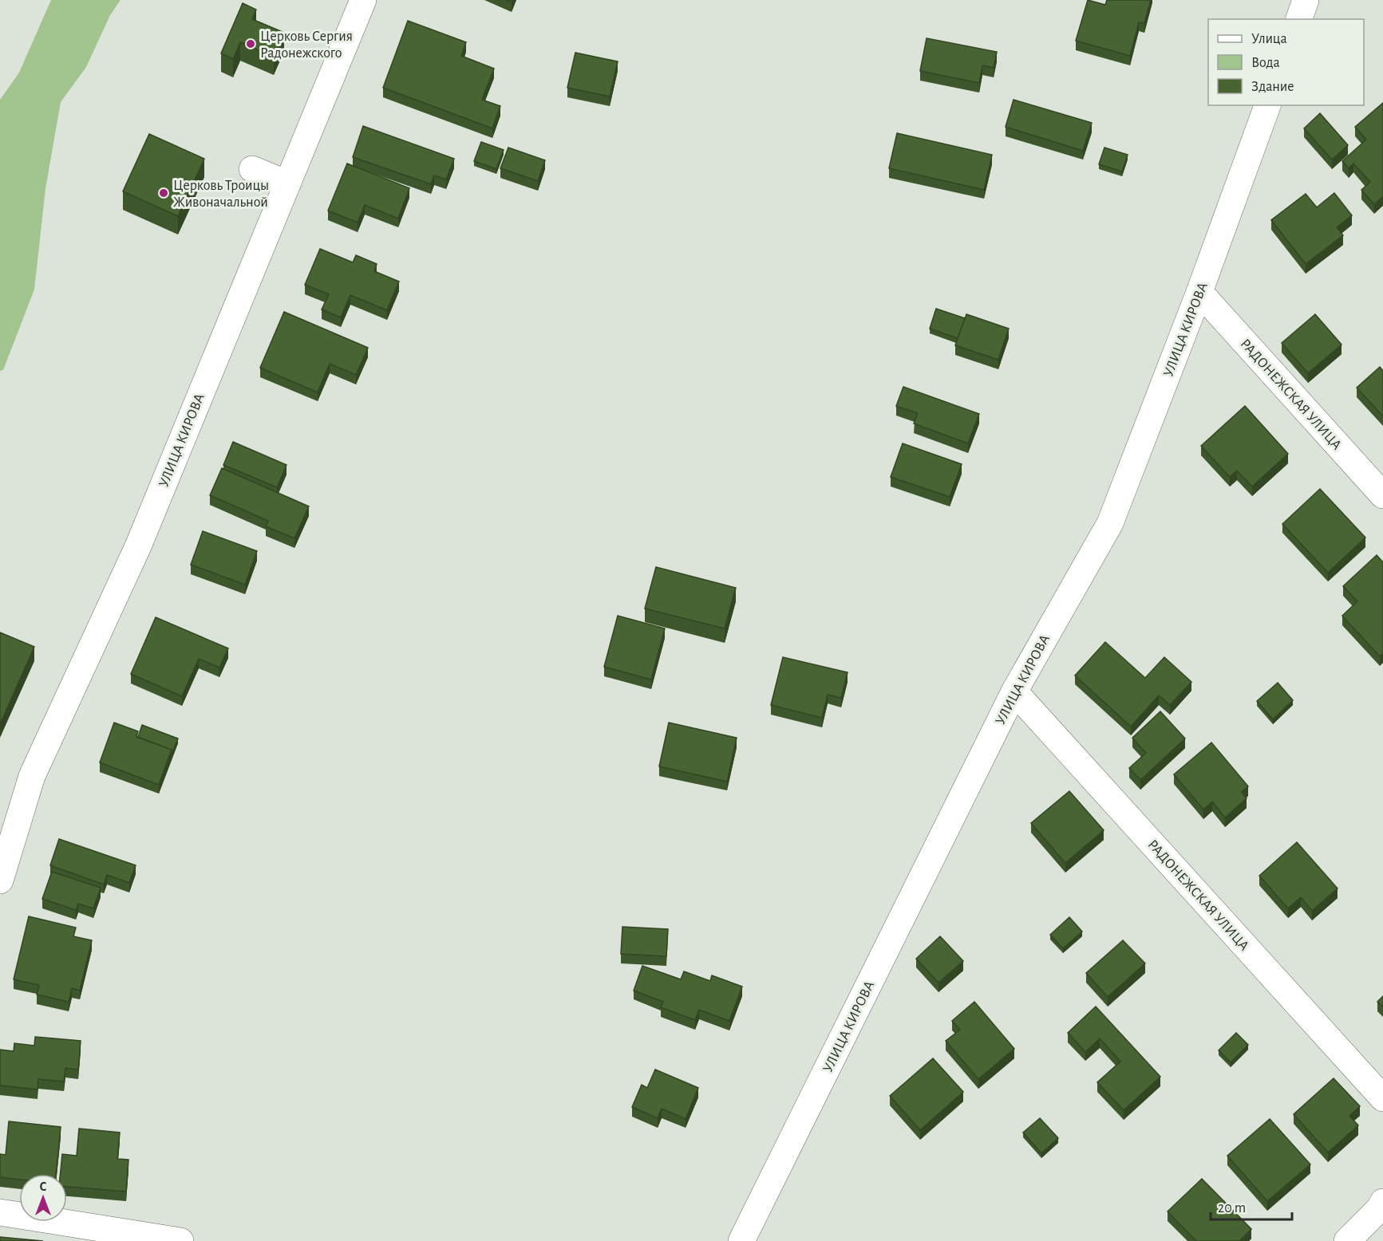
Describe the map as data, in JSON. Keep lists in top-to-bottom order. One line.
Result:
{"streets":{"street":["УЛИЦА КИРОВА","РАДОНЕЖСКАЯ УЛИЦА"]},"crossings":[["УЛИЦА КИРОВА","РАДОНЕЖСКАЯ УЛИЦА"]],"places":["Церковь Сергия Радонежского","Церковь Троицы Живоначальной"],"legend":["Улица","Вода","Здание"],"scale_bar":"20 m","north":"top"}
